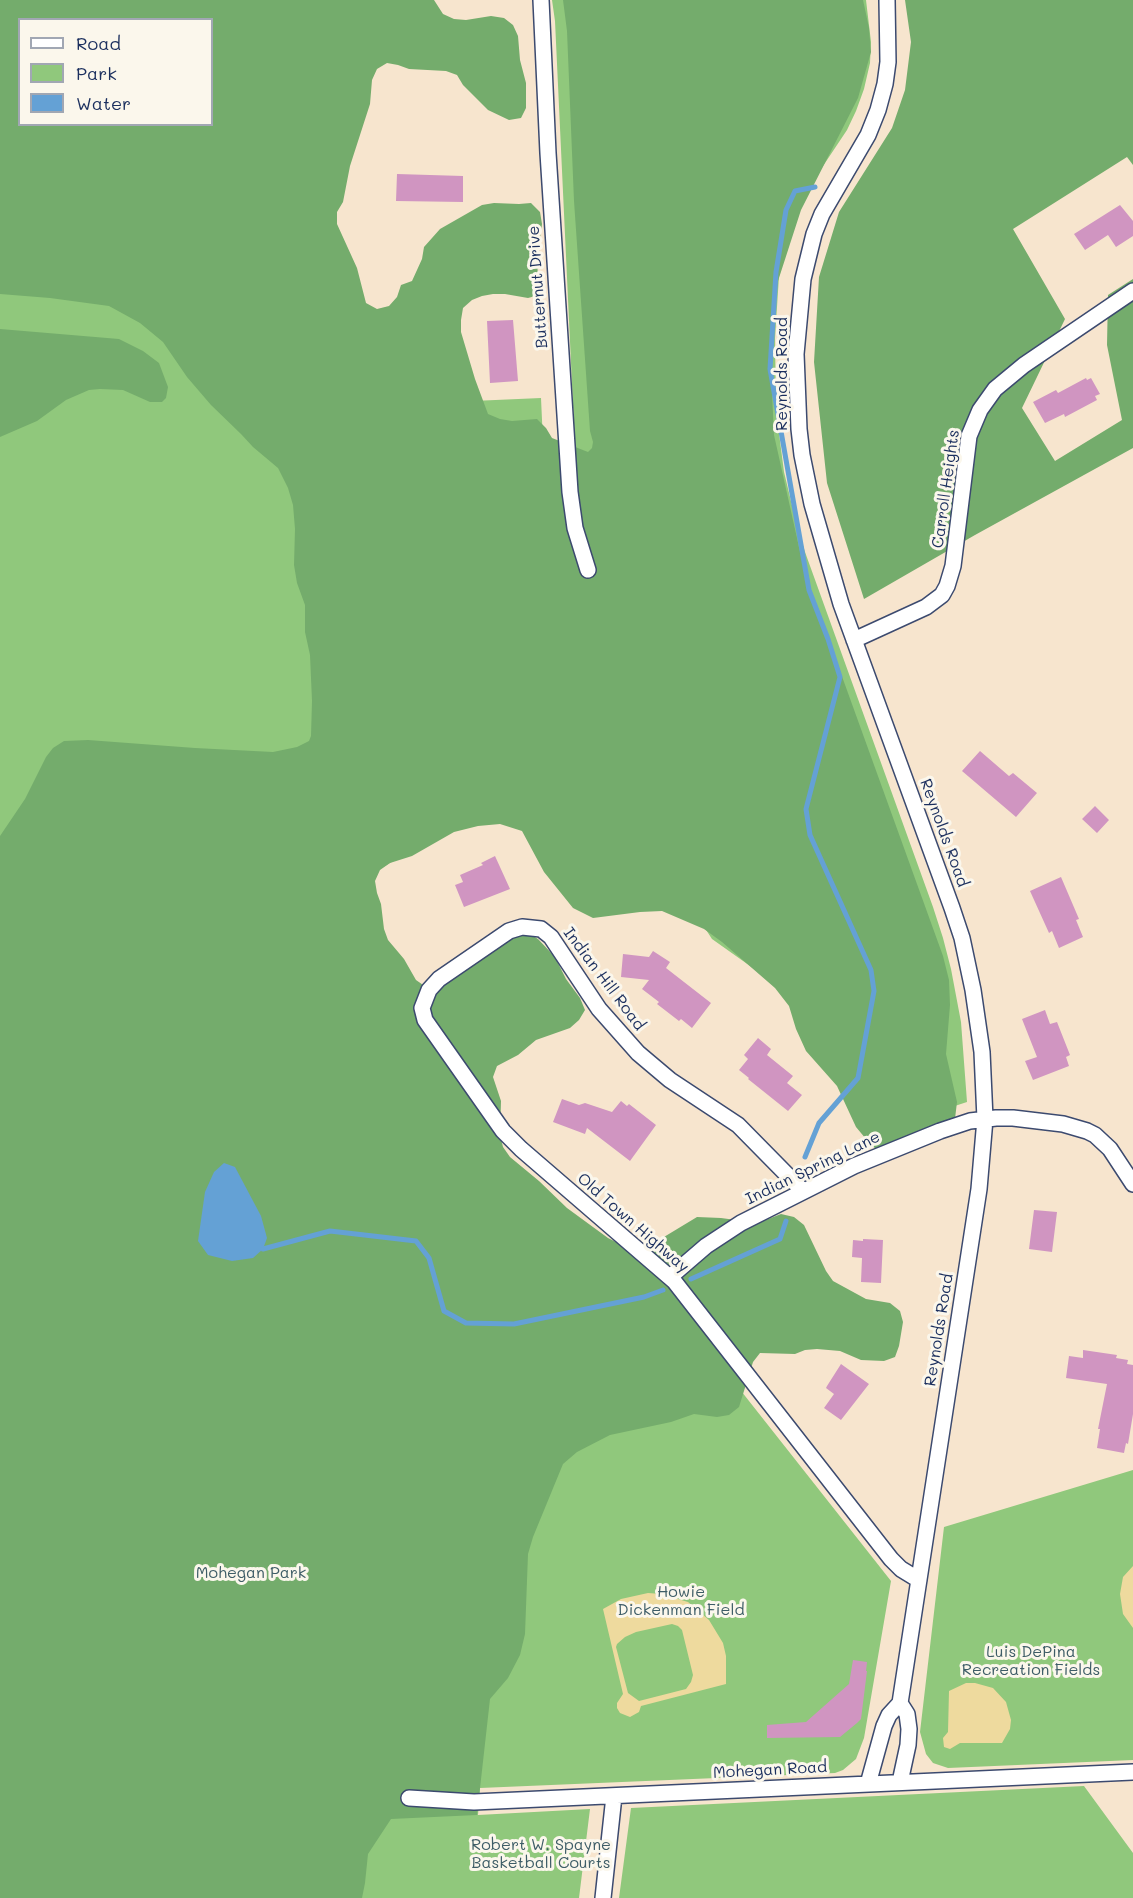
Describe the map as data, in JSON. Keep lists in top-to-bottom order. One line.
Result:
{"streets":{"street":["Butternut Drive","Reynolds Road","Carroll Heights","Indian Hill Road","Indian Spring Lane","Old Town Highway","Mohegan Road"]},"crossings":[["Reynolds Road","Carroll Heights"],["Reynolds Road","Indian Spring Lane"],["Reynolds Road","Old Town Highway"],["Reynolds Road","Mohegan Road"],["Indian Hill Road","Indian Spring Lane"],["Indian Hill Road","Old Town Highway"],["Indian Spring Lane","Old Town Highway"]],"parks":["Mohegan Park","Howie Dickenman Field","Luis DePina Recreation Fields","Robert W. Spayne Basketball Courts"],"legend":["Road","Park","Water"]}
